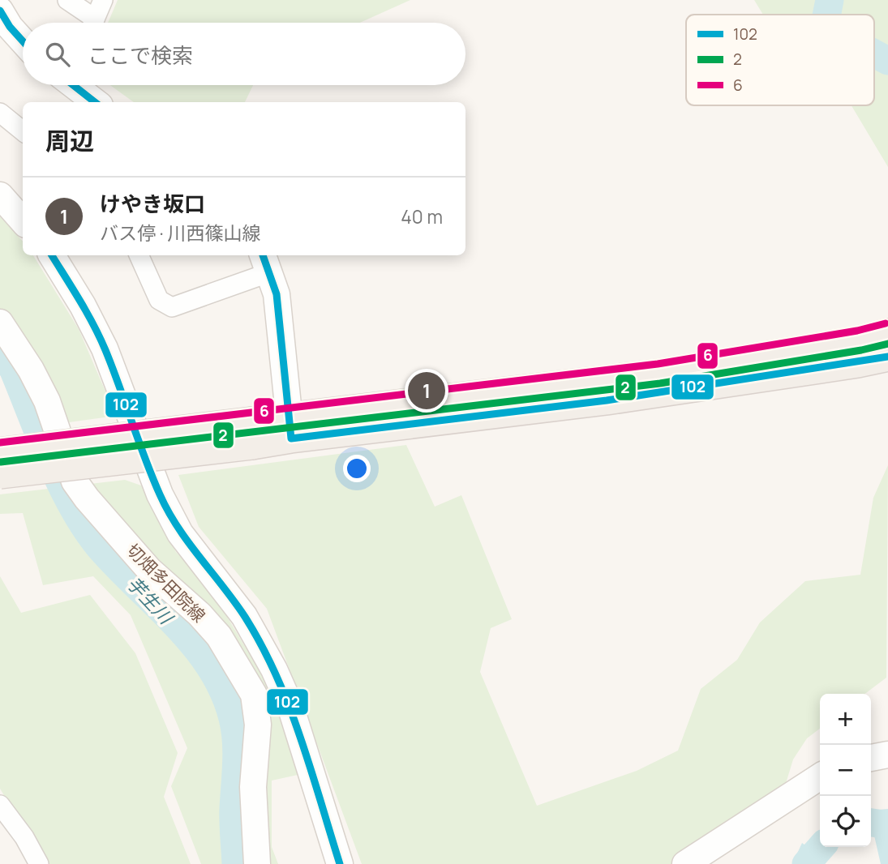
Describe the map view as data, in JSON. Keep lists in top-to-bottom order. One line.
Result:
{"streets":{"street":["切畑多田院線"]},"water":["芋生川"],"lines":["transit line 102","transit line 6","transit line 2"],"legend":["102","2","6"],"page":{"search":"ここで検索","heading":"周辺","list":[{"mark":"1","name":"けやき坂口","note":"バス停 · 川西篠山線","value":"40 m"}],"pins":"1","map_buttons":["+","−"]}}
